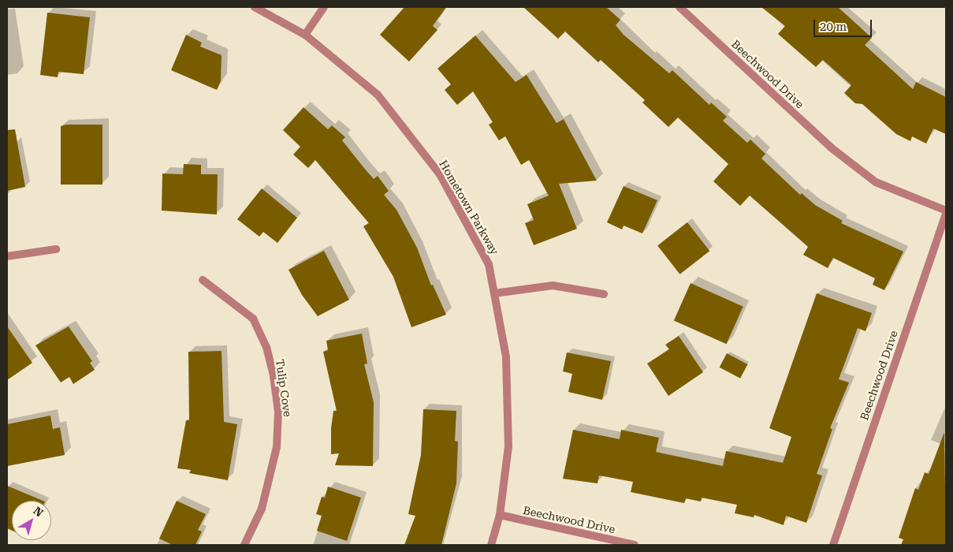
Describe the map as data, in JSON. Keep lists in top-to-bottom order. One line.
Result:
{"streets":{"street":["Beechwood Drive","Hometown Parkway","Tulip Cove"]},"crossings":[["Beechwood Drive","Hometown Parkway"]],"scale_bar":"20 m","north":"top right"}
